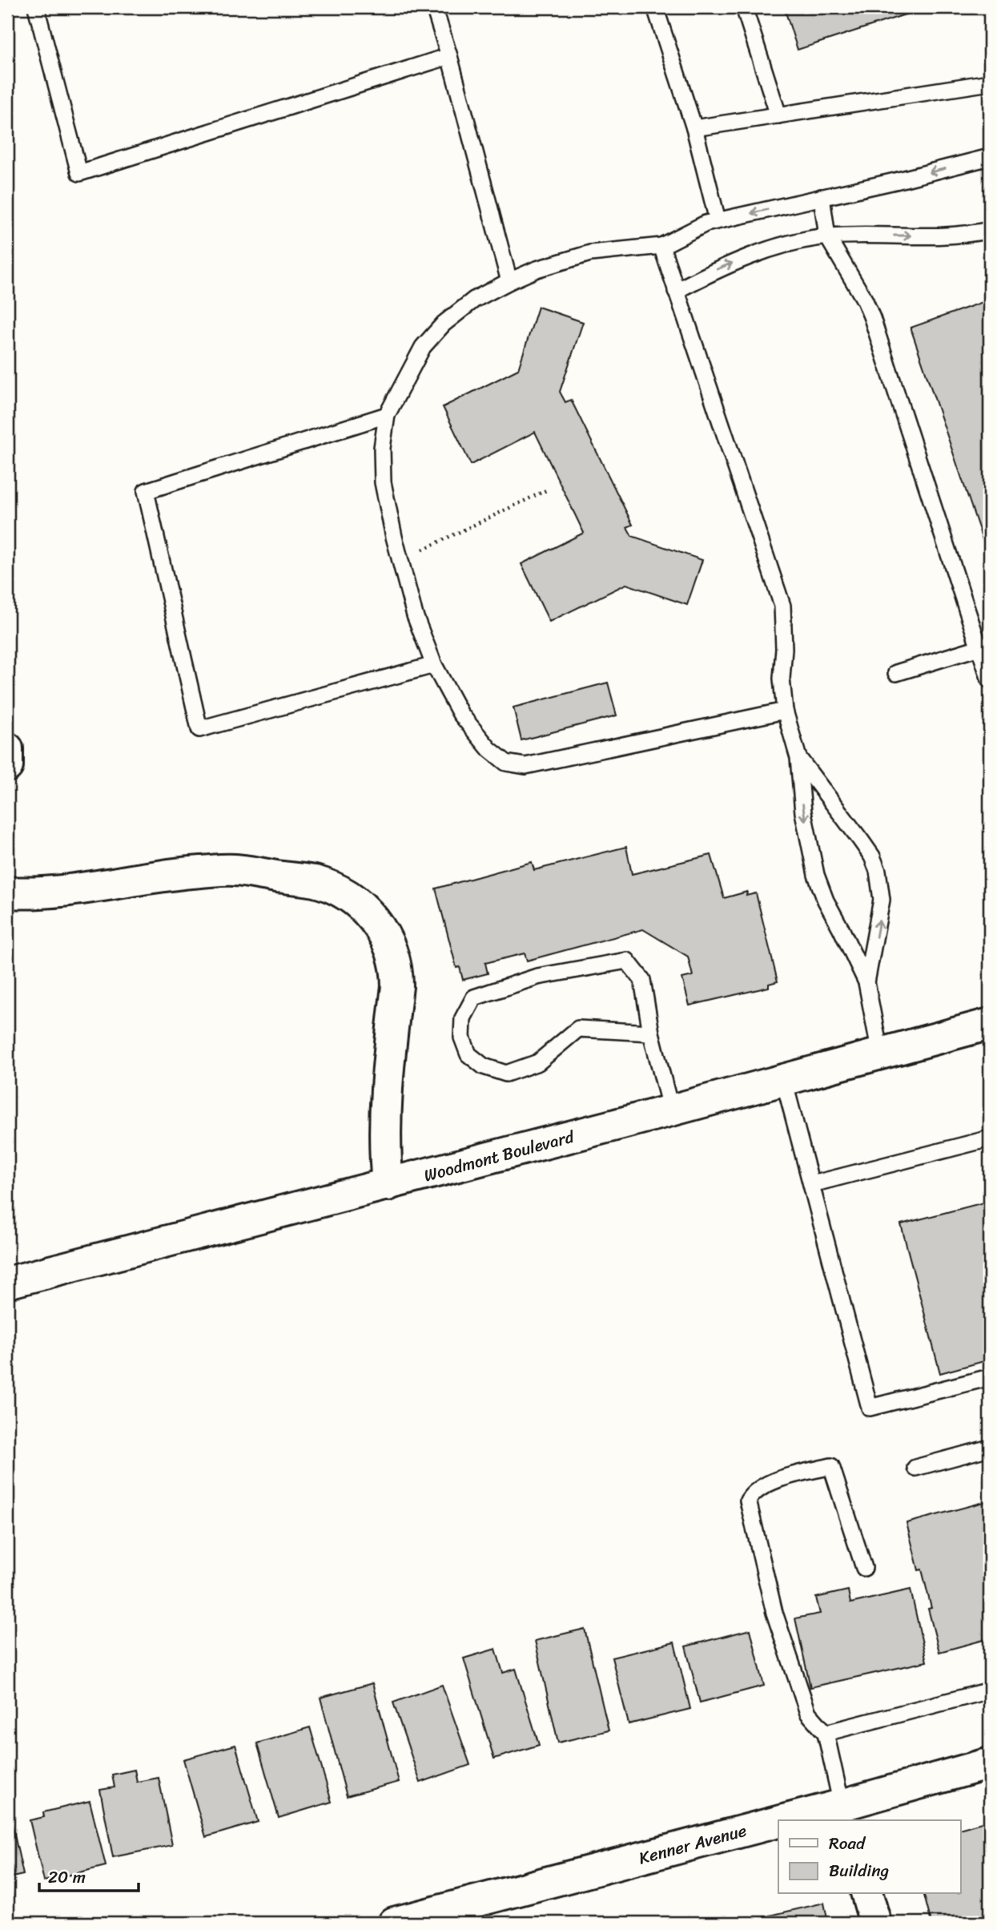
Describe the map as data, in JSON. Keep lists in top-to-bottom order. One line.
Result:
{"streets":{"street":["Woodmont Boulevard","Kenner Avenue"]},"legend":["Road","Building"],"scale_bar":"20 m"}
